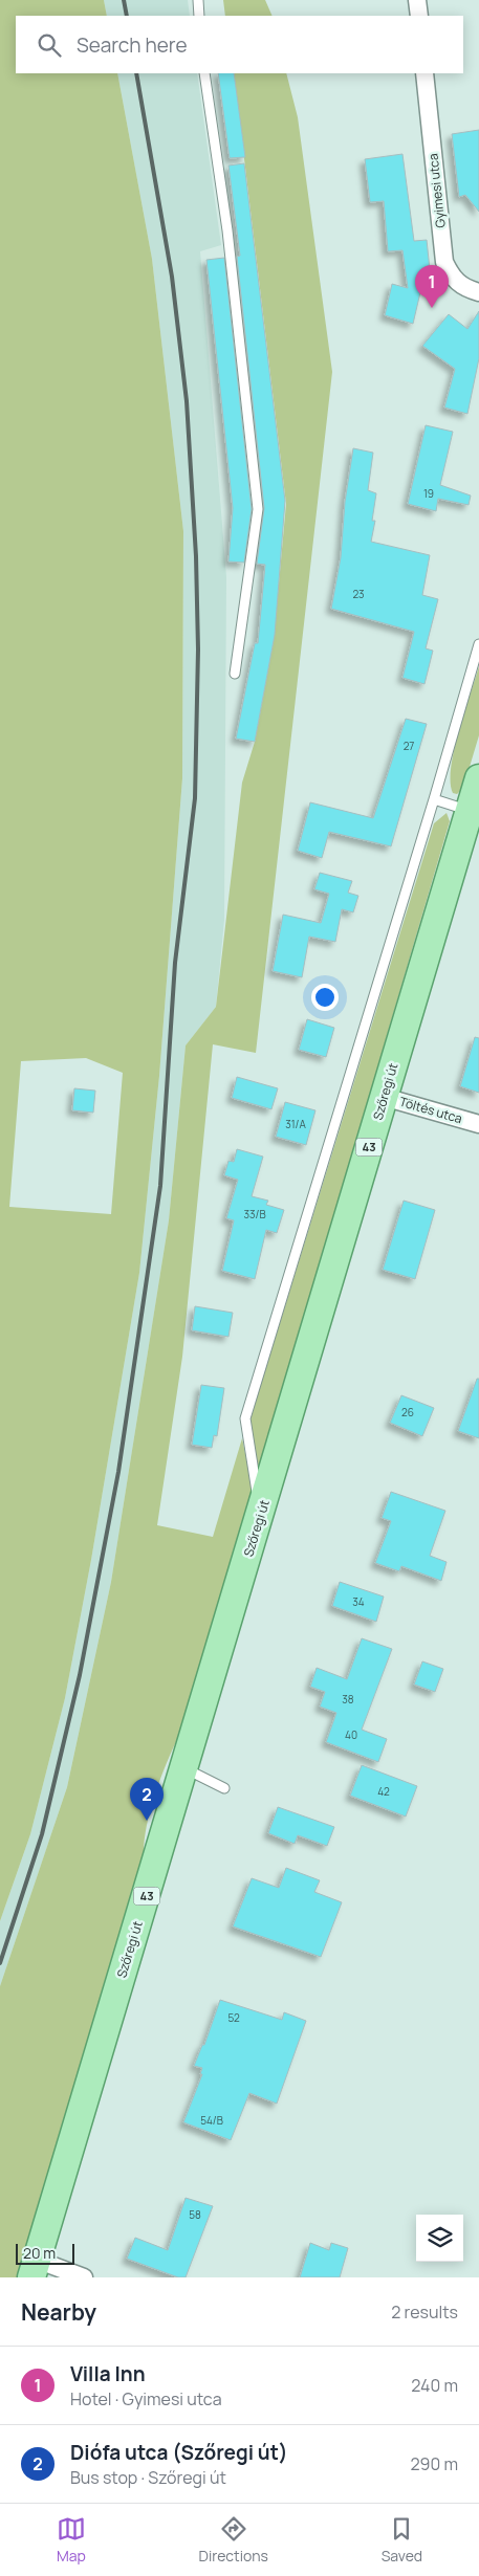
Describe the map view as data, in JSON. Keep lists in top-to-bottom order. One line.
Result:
{"streets":{"main road":["Szőregi út","43"],"street":["Gyimesi utca","Töltés utca"]},"crossings":[["Szőregi út","Töltés utca"]],"house_numbers":["19","23","27","31/A","33/B","26","34","38","40","42","52","54/B","58"],"scale_bar":"20 m","page":{"search":"Search here","pins":["1","2"],"scale":"20 m","heading":["Nearby","2 results"],"list":[{"mark":"1","name":"Villa Inn","note":"Hotel · Gyimesi utca","value":"240 m"},{"mark":"2","name":"Diófa utca (Szőregi út)","note":"Bus stop · Szőregi út","value":"290 m"}],"nav":["Map","Directions","Saved"]}}
